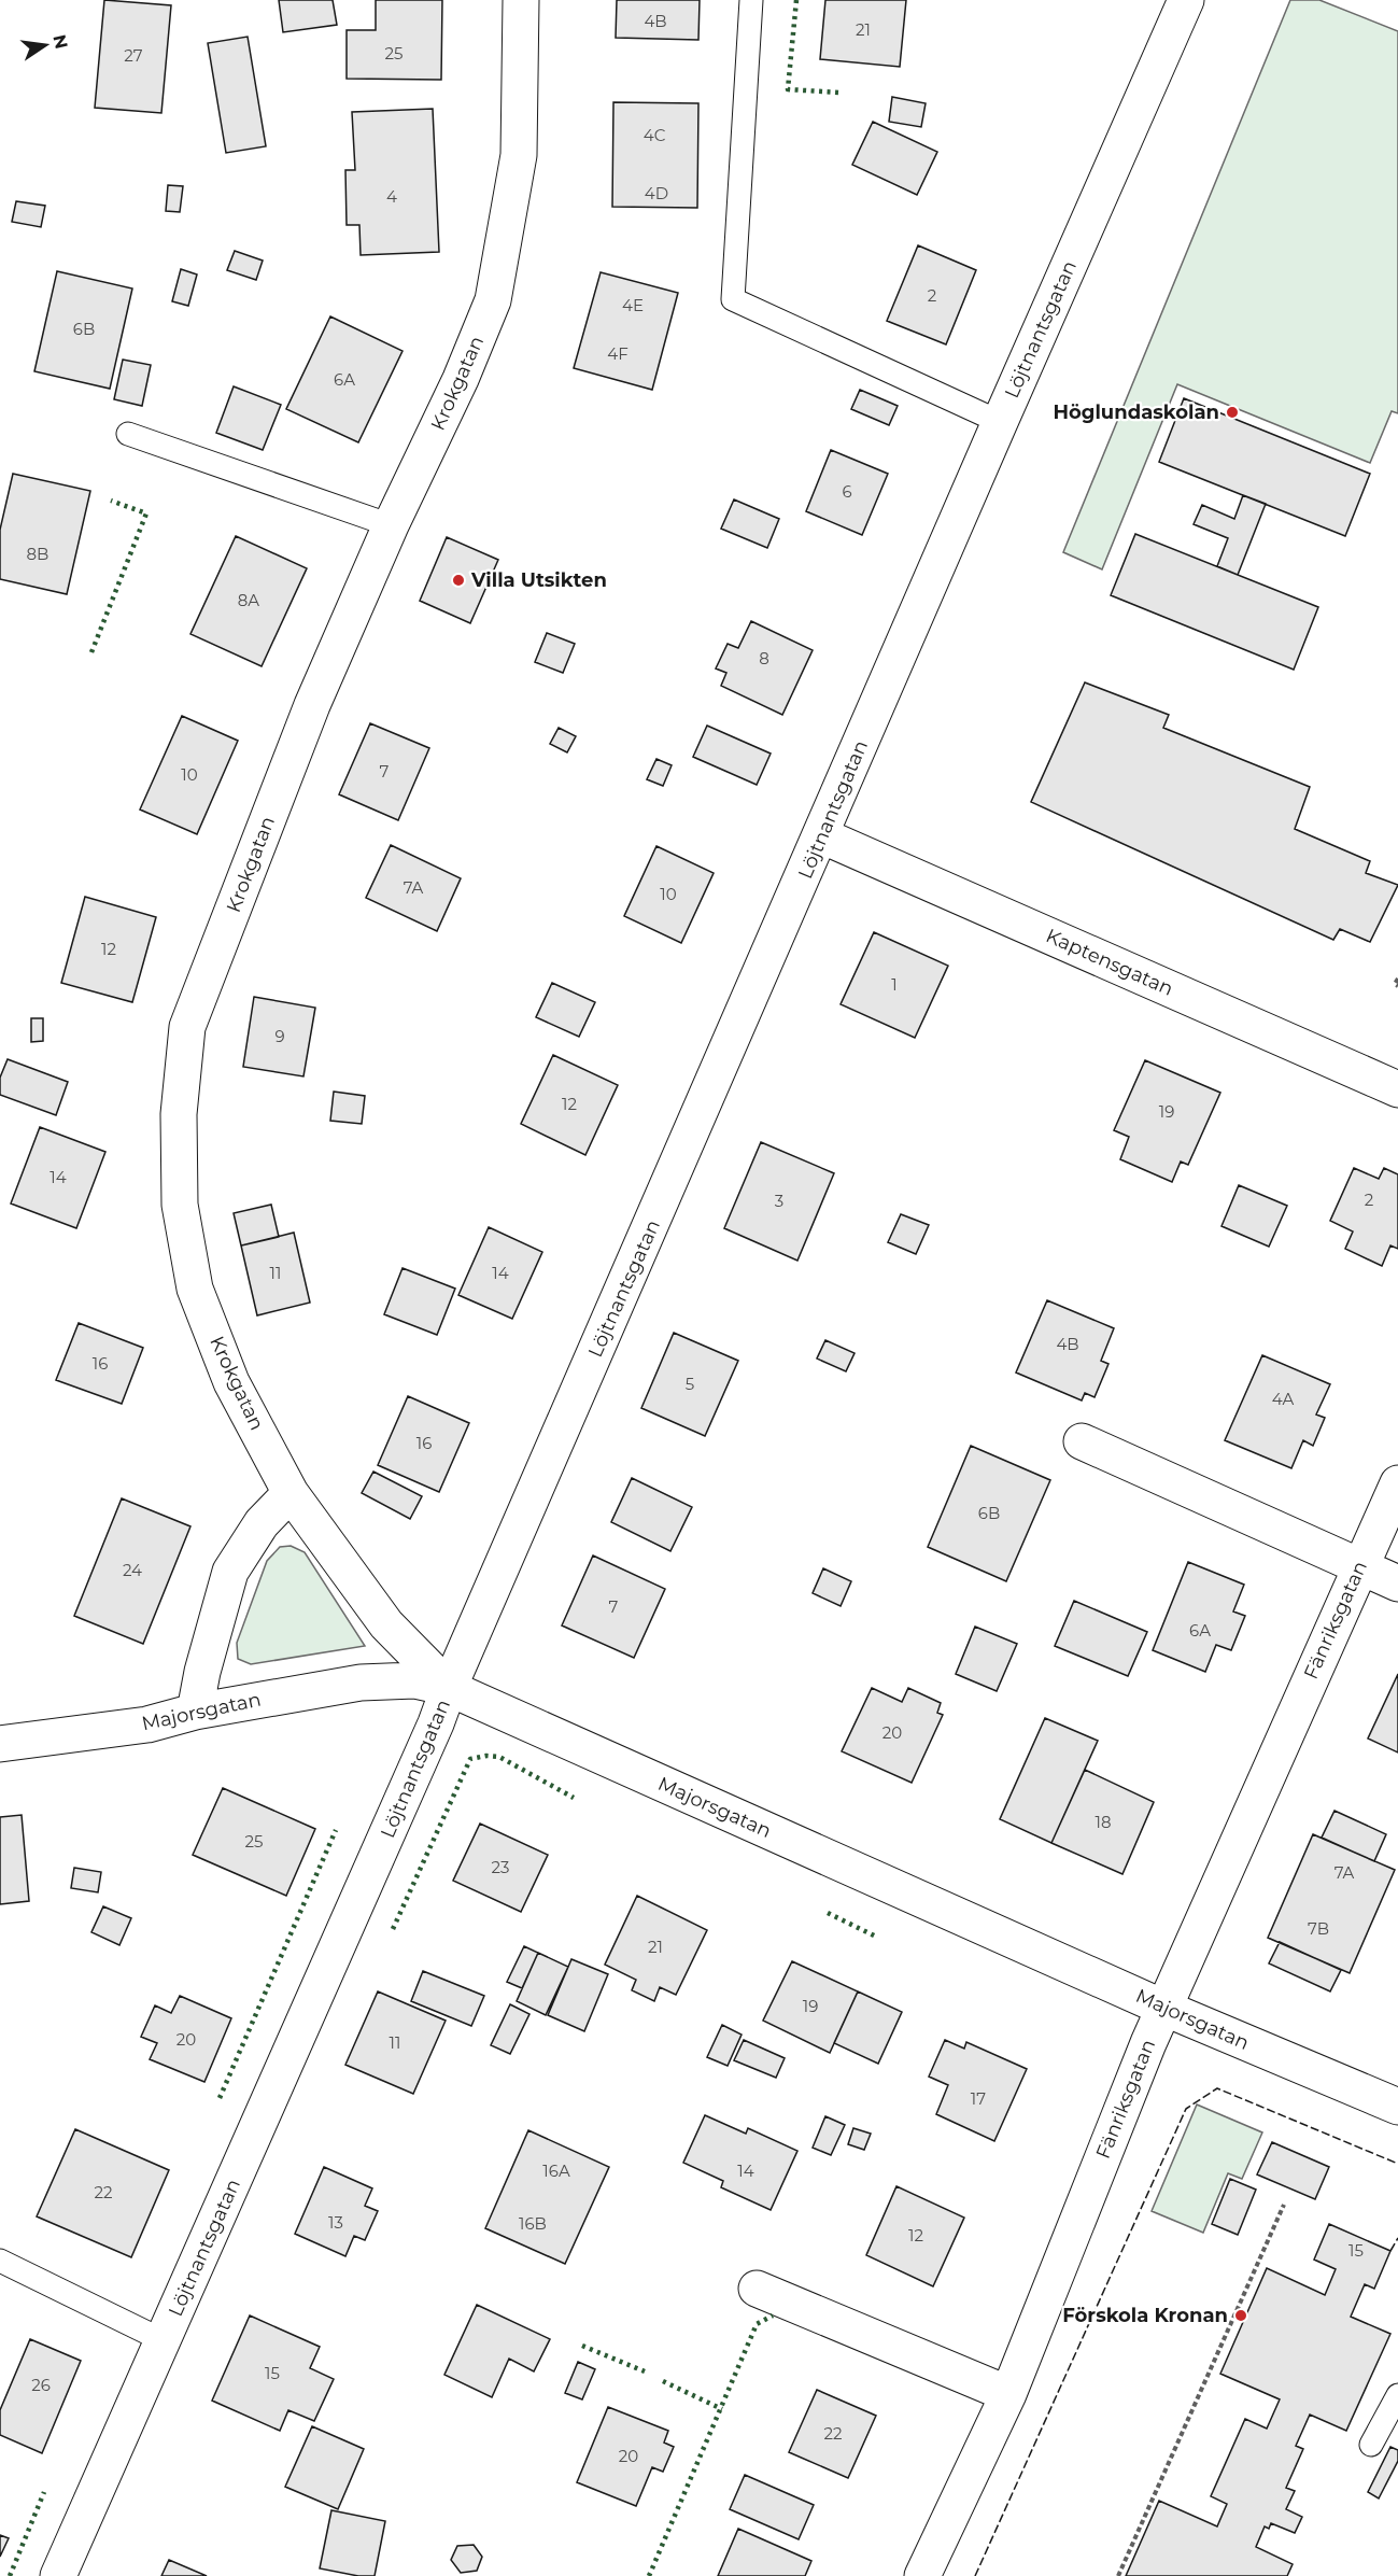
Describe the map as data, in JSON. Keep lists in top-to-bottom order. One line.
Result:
{"streets":{"street":["Löjtnantsgatan","Krokgatan","Kaptensgatan","Fänriksgatan","Majorsgatan"]},"crossings":[["Löjtnantsgatan","Krokgatan"],["Löjtnantsgatan","Kaptensgatan"],["Löjtnantsgatan","Majorsgatan"],["Krokgatan","Majorsgatan"],["Fänriksgatan","Majorsgatan"]],"places":["Höglundaskolan","Villa Utsikten","Förskola Kronan"],"house_numbers":["4B","21","25","27","4C","4D","4","2","4E","6B","4F","6A","6","8B","8A","8","7","10","7A","10","12","1","9","12","19","14","2","3","11","14","4B","16","5","4A","16","6B","24","7","6A","20","18","25","23","7A","7B","21","19","20","11","17","16A","14","22","13","16B","12","15","15","26","22","20"],"north":"right"}
